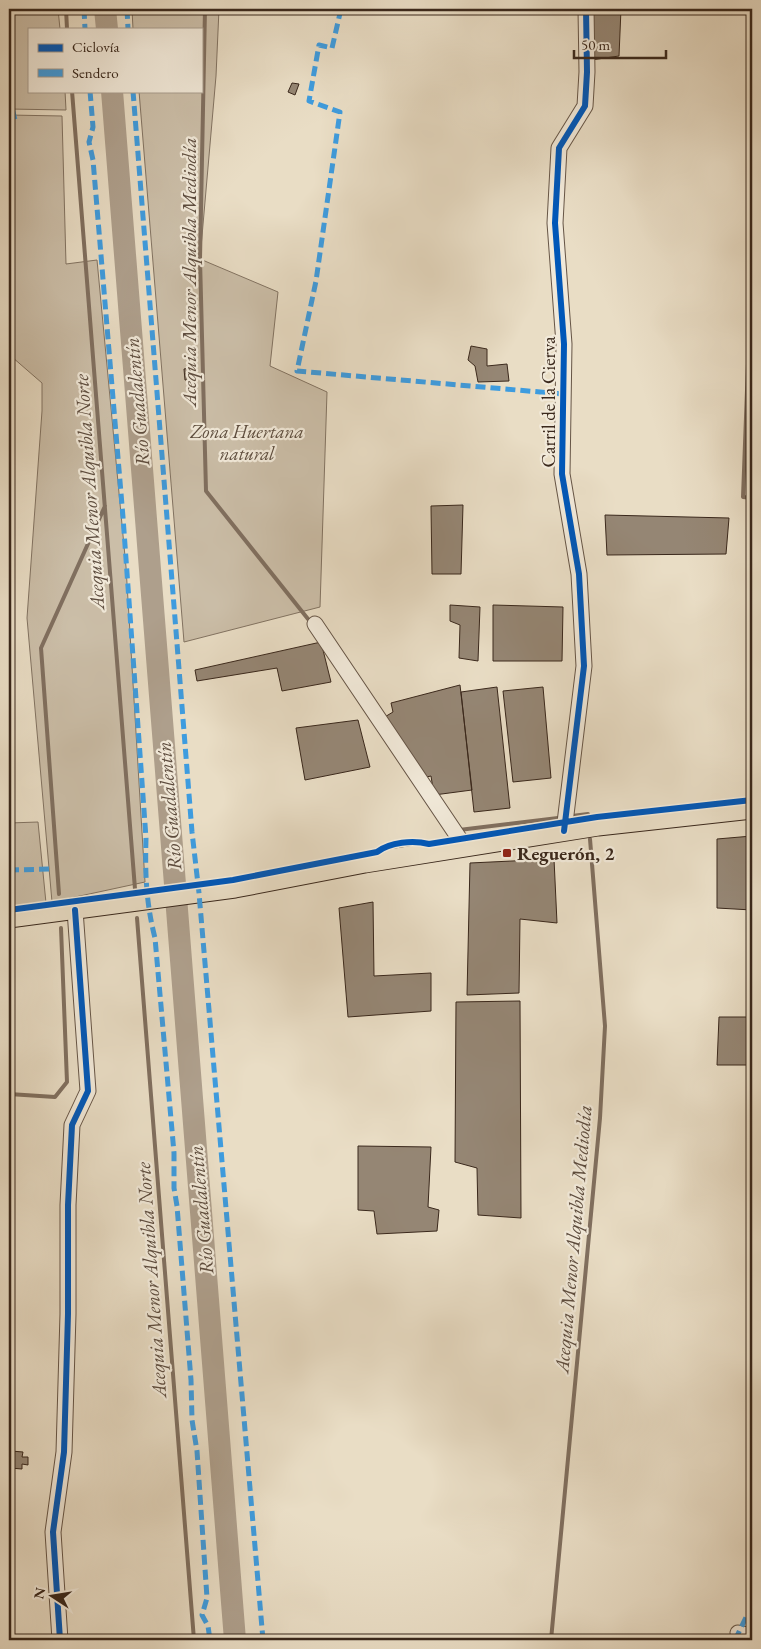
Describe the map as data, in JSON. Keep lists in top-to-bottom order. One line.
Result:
{"streets":{"street":["Carril de la Cierva"]},"water":["Acequia Menor Alquibla Mediodía","Río Guadalentín","Acequia Menor Alquibla Norte"],"parks":["Zona Huertana natural"],"places":{"transit":["Reguerón, 2"]},"legend":["Ciclovía","Sendero"],"scale_bar":"50 m","north":"left"}
